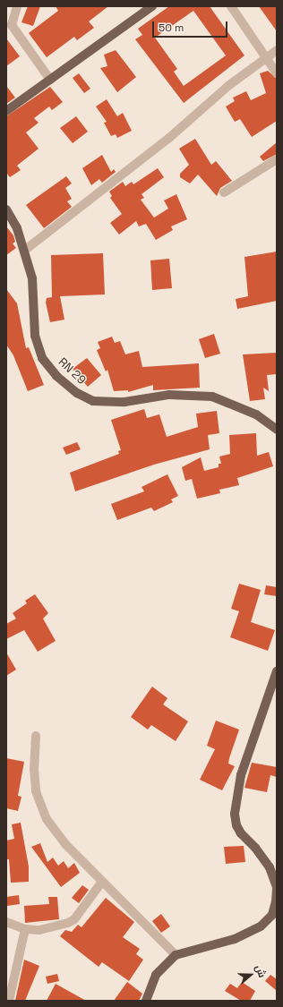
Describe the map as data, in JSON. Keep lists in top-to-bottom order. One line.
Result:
{"streets":{"main road":["RN 29"]},"scale_bar":"50 m","north":"right"}
